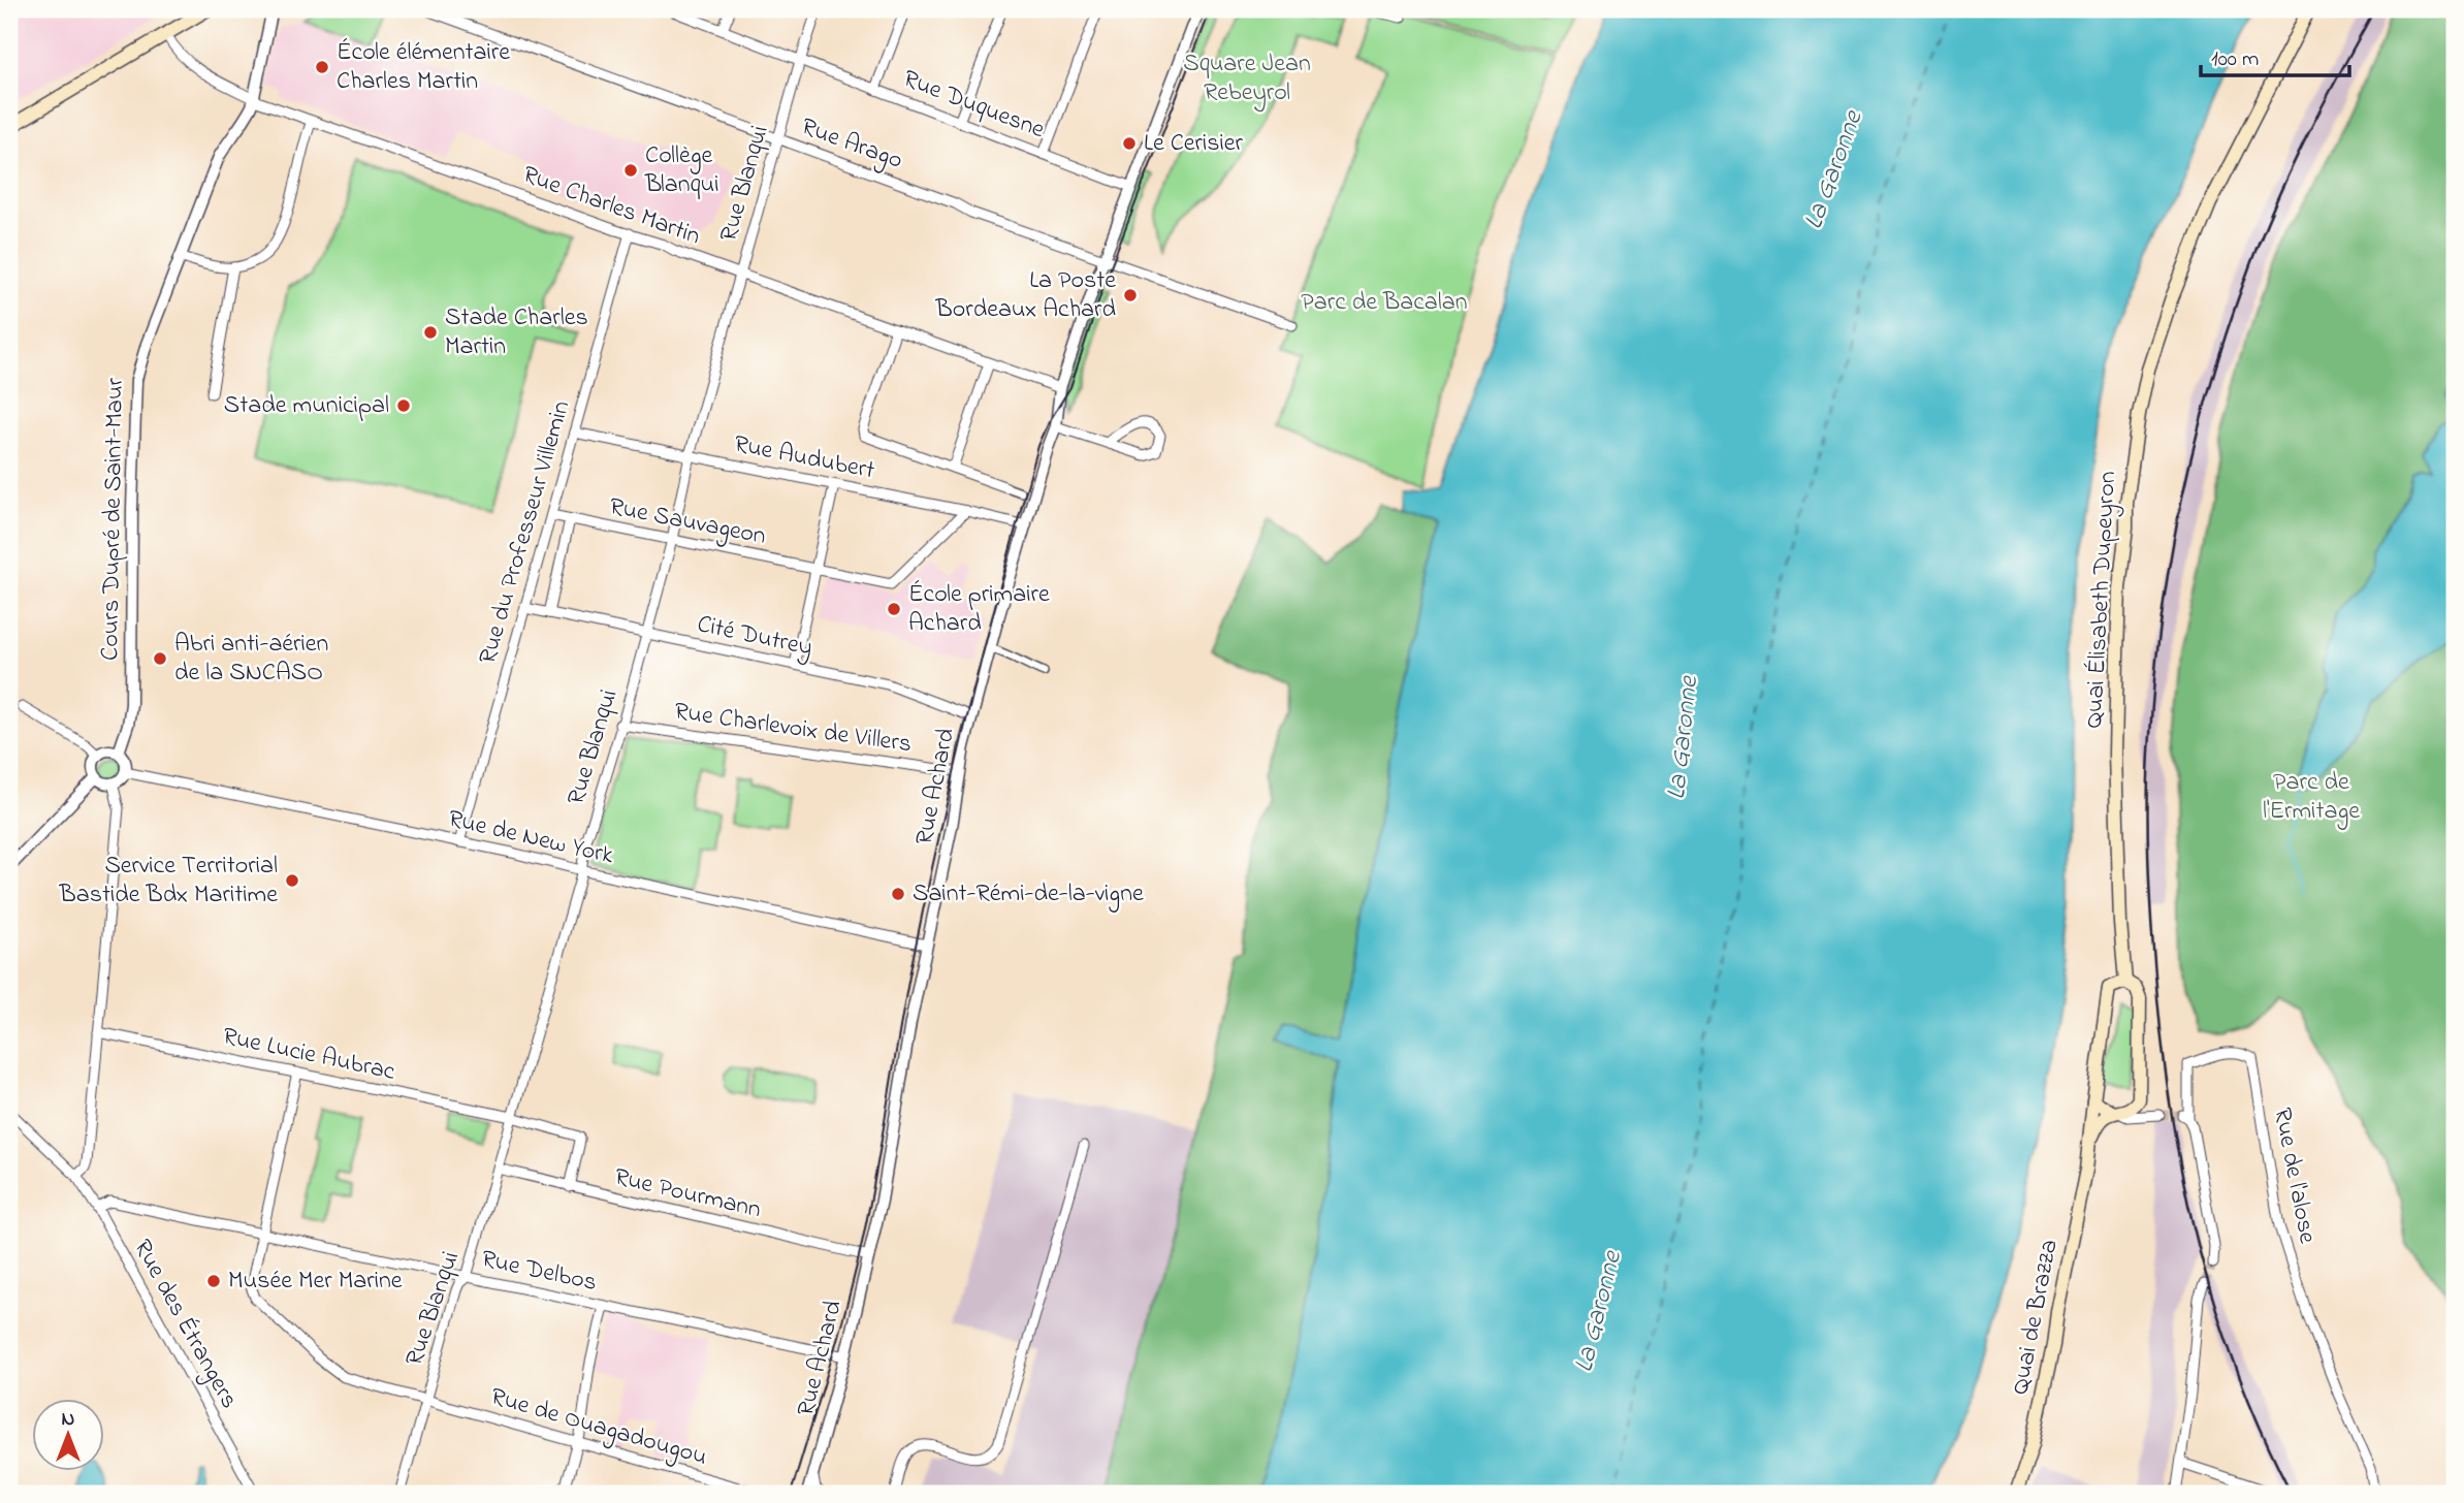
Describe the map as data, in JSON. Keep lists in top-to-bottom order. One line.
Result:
{"streets":{"main road":["Quai Élisabeth Dupeyron","Quai de Brazza"],"street":["Rue Duquesne","Rue Arago","Rue Blanqui","Rue Charles Martin","Rue Audubert","Cours Dupré de Saint-Maur","Rue Sauvageon","Rue du Professeur Villemin","Cité Dutrey","Rue Charlevoix de Villers","Rue Achard","Rue de New York","Rue Lucie Aubrac","Rue de l'alose","Rue Pourmann","Rue Delbos","Rue des Étrangers","Rue de Ouagadougou"]},"crossings":[["Rue Duquesne","Rue Blanqui"],["Rue Duquesne","Rue Achard"],["Rue Arago","Rue Blanqui"],["Rue Arago","Rue Achard"],["Rue Blanqui","Rue Charles Martin"],["Rue Blanqui","Rue Audubert"],["Rue Blanqui","Rue Sauvageon"],["Rue Blanqui","Cité Dutrey"],["Rue Blanqui","Rue Charlevoix de Villers"],["Rue Blanqui","Rue de New York"],["Rue Blanqui","Rue Lucie Aubrac"],["Rue Blanqui","Rue Pourmann"],["Rue Blanqui","Rue Delbos"],["Rue Blanqui","Rue de Ouagadougou"],["Rue Charles Martin","Cours Dupré de Saint-Maur"],["Rue Charles Martin","Rue du Professeur Villemin"],["Rue Charles Martin","Rue Achard"],["Rue Audubert","Rue Sauvageon"],["Rue Audubert","Rue du Professeur Villemin"],["Rue Audubert","Rue Achard"],["Cours Dupré de Saint-Maur","Rue de New York"],["Rue Sauvageon","Rue du Professeur Villemin"],["Rue du Professeur Villemin","Cité Dutrey"],["Rue du Professeur Villemin","Rue de New York"],["Quai Élisabeth Dupeyron","Quai de Brazza"],["Cité Dutrey","Rue Achard"],["Rue Charlevoix de Villers","Rue Achard"],["Rue Achard","Rue de New York"],["Rue Achard","Rue Pourmann"],["Rue Achard","Rue Delbos"],["Rue Lucie Aubrac","Rue Pourmann"],["Rue Lucie Aubrac","Rue de Ouagadougou"],["Rue Delbos","Rue des Étrangers"],["Rue Delbos","Rue de Ouagadougou"]],"water":["La Garonne"],"parks":["Square Jean Rebeyrol","Parc de Bacalan","Parc de l'Ermitage"],"places":["École élémentaire Charles Martin","Le Cerisier","Collège Blanqui","La Poste Bordeaux Achard","Stade Charles Martin","Stade municipal","École primaire Achard","Abri anti-aérien de la SNCASO","Service Territorial Bastide Bdx Maritime","Saint-Rémi-de-la-vigne","Musée Mer Marine"],"scale_bar":"100 m","north":"top"}
